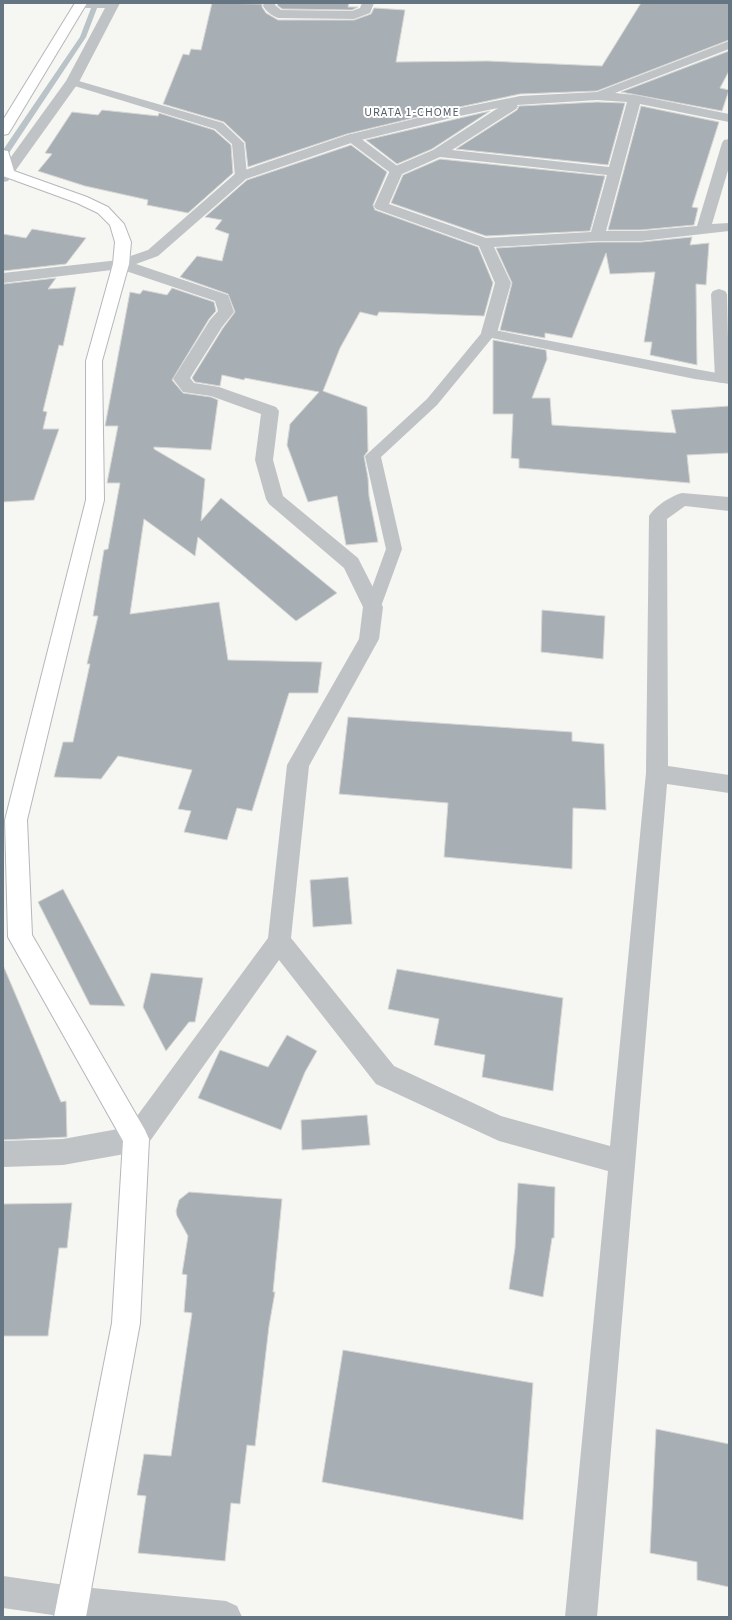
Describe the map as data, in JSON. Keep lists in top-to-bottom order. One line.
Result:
{"districts":["URATA 1-CHOME"]}
